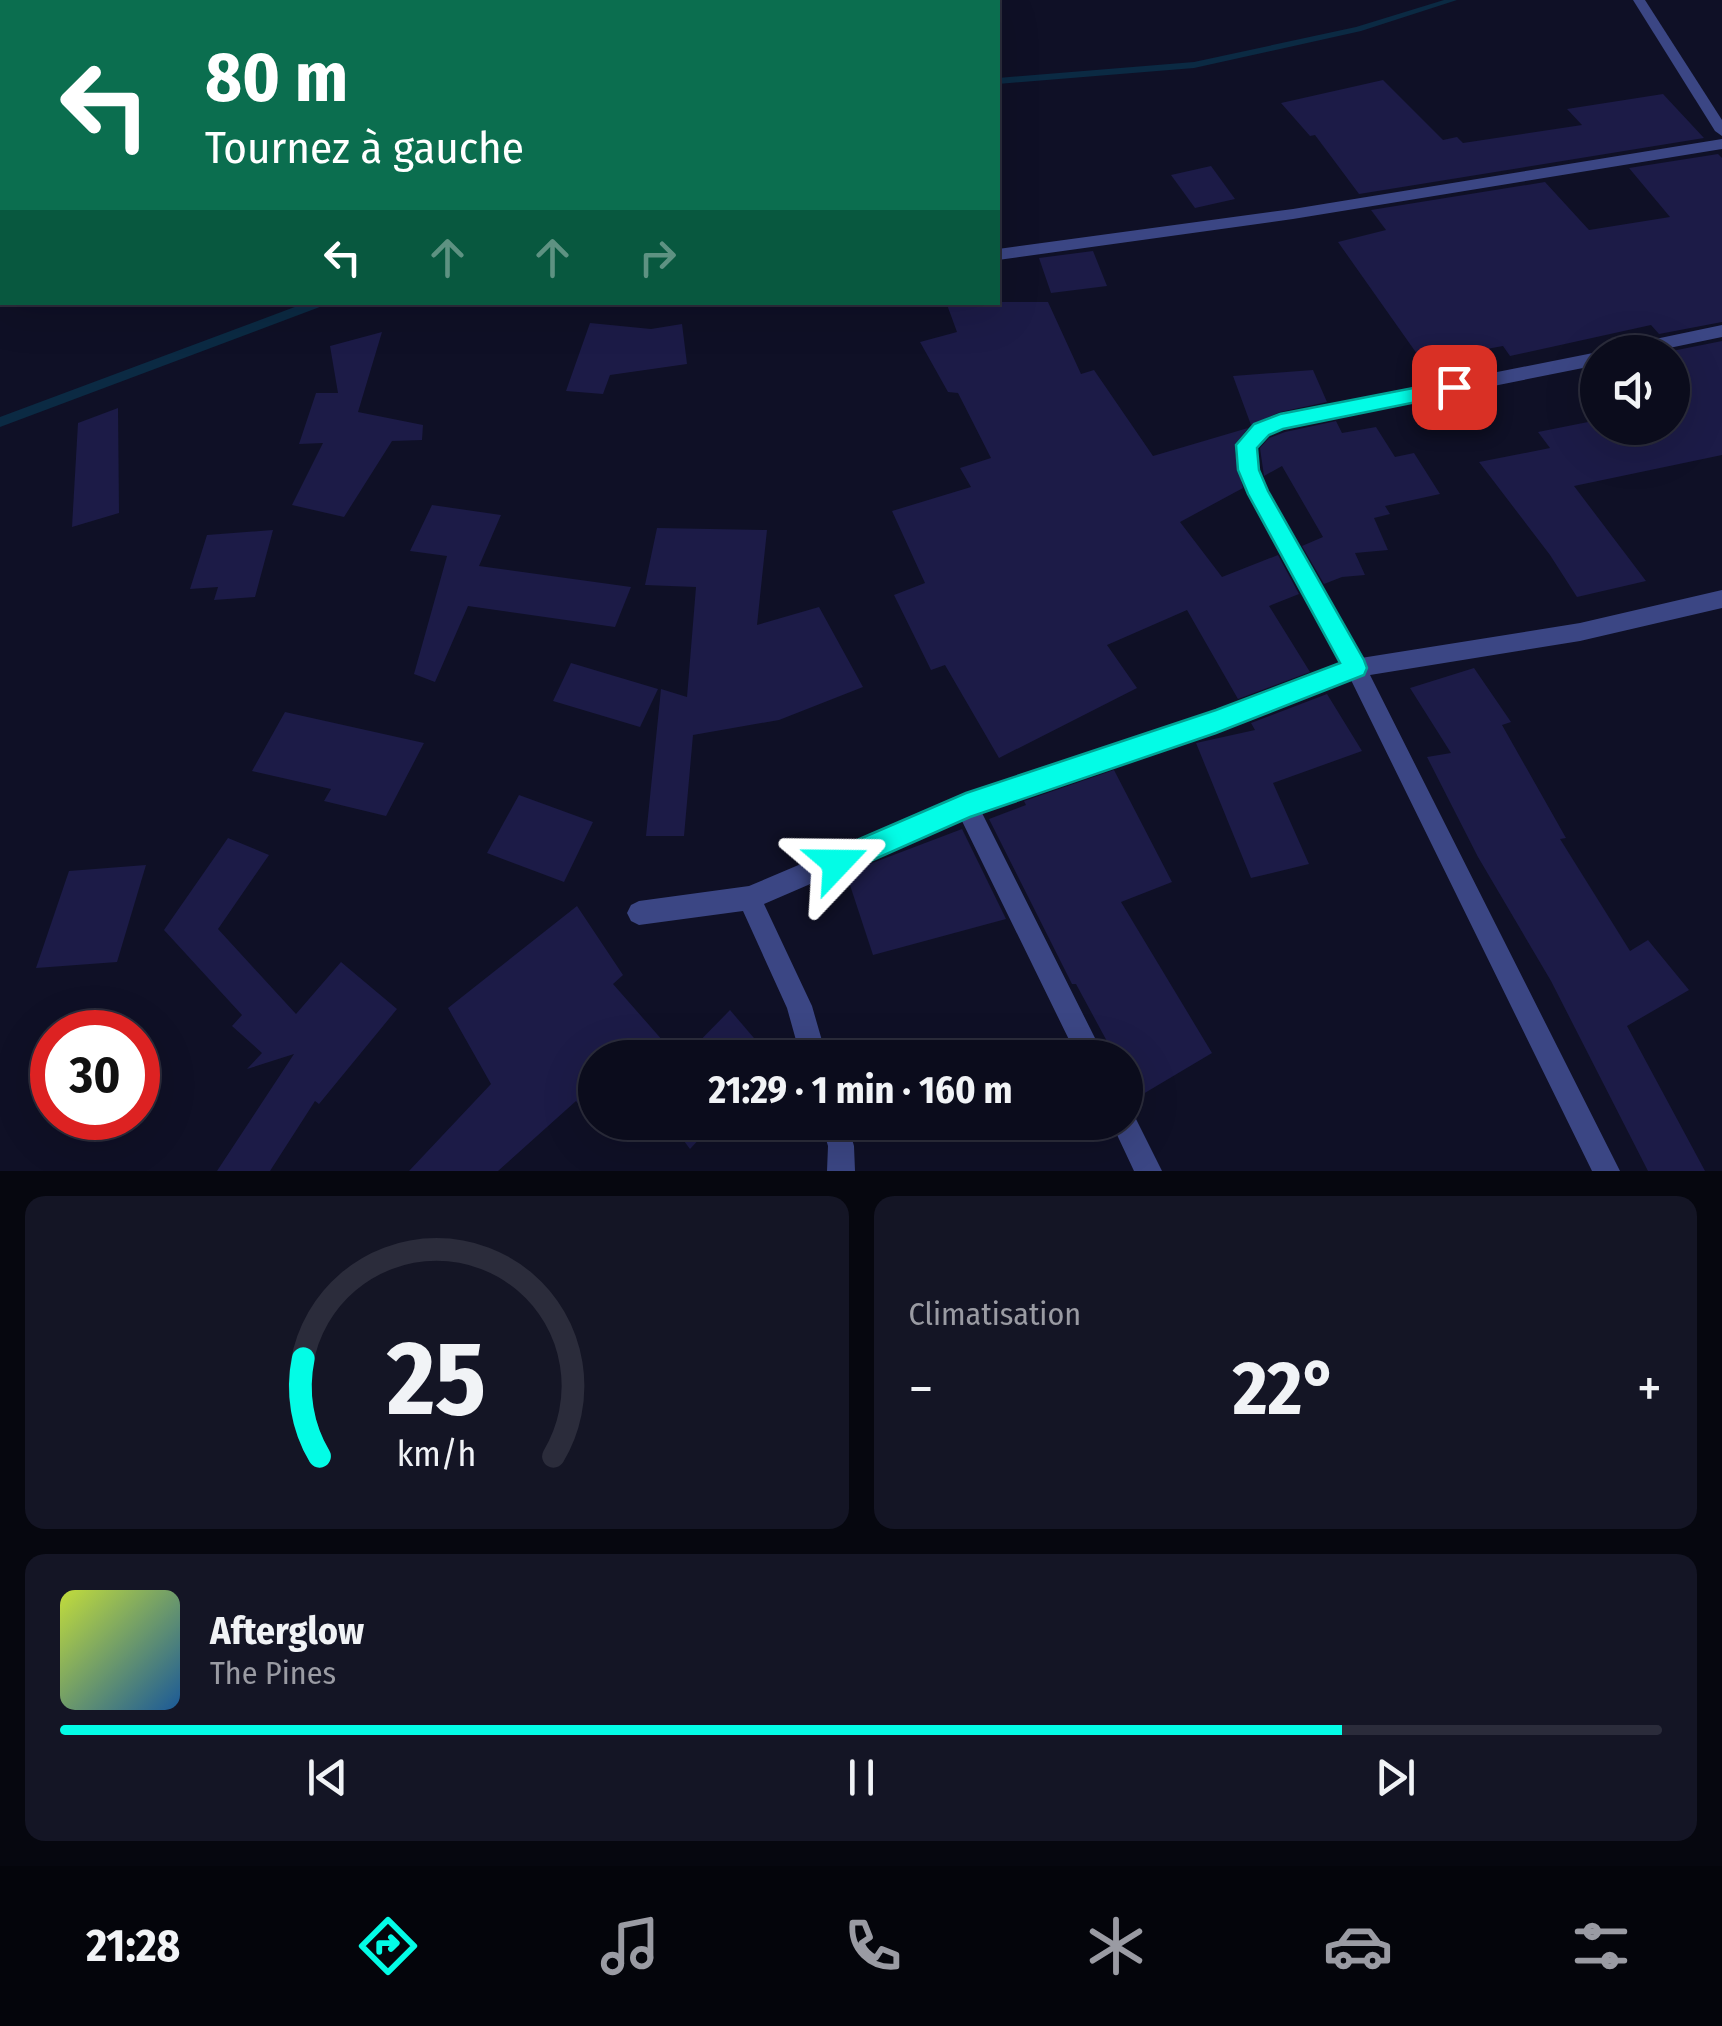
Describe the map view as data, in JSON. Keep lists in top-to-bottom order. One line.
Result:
{"page":{"turn":["80 m","Tournez à gauche"],"limit":"30","trip":"21:29 · 1 min · 160 m","tile":"Climatisation","heat":["−","22°","+"],"song":["Afterglow","The Pines"],"tabs":"21:28","gauge":["25","km/h"]}}
